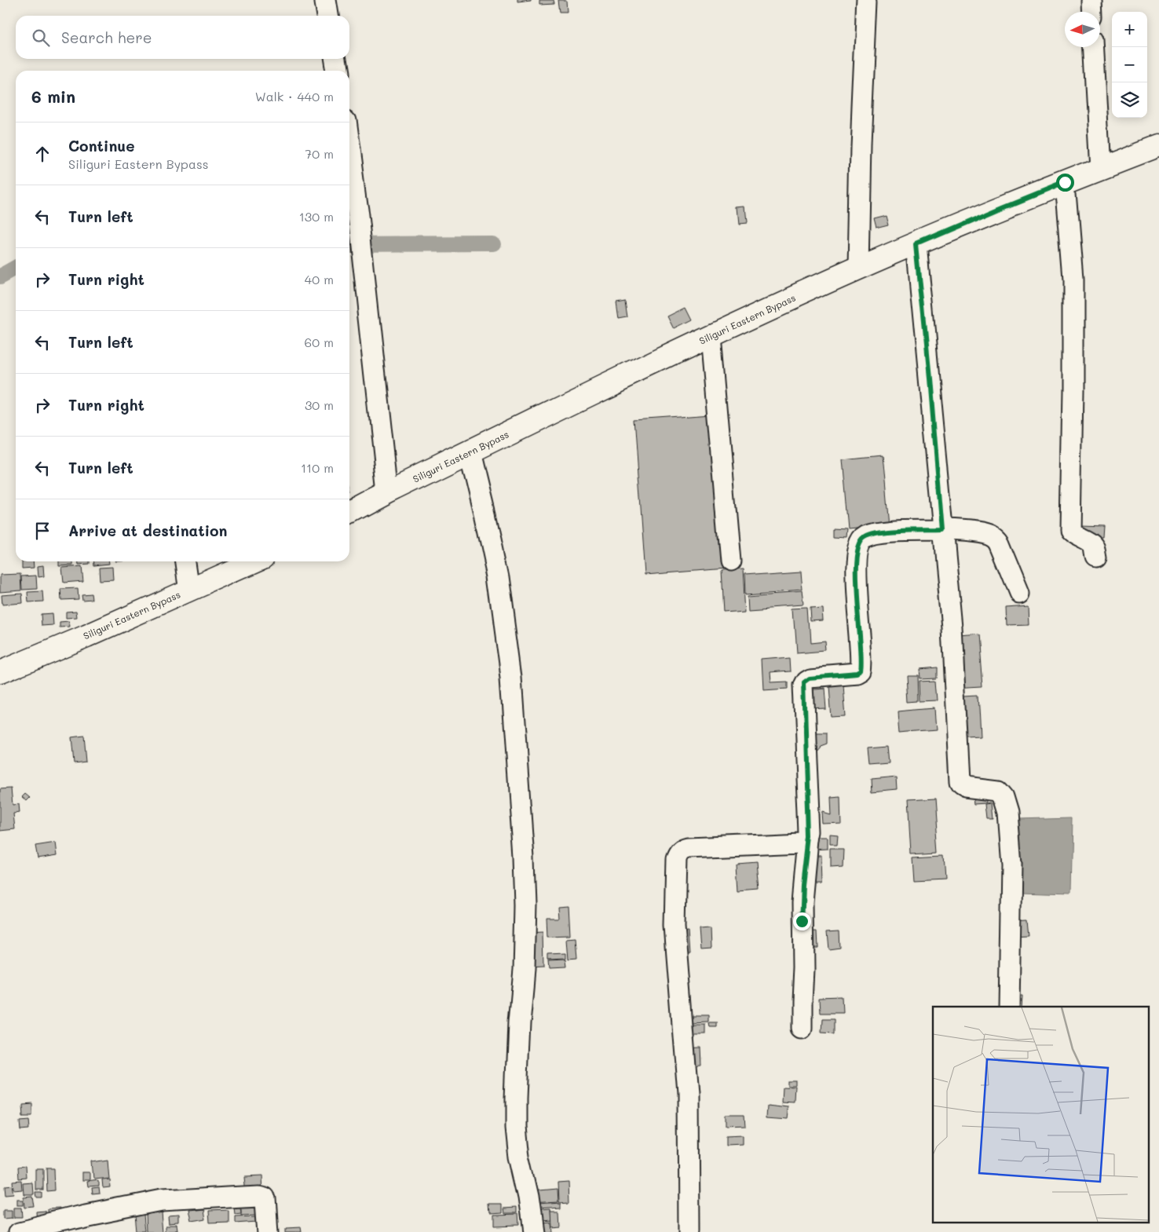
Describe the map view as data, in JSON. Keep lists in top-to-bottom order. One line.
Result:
{"streets":{"main road":["Siliguri Eastern Bypass"]},"north":"left","page":{"map_buttons":["+","−"],"search":"Search here","heading":["6 min","Walk · 440 m"],"list":[["Continue","Siliguri Eastern Bypass","70 m"],["Turn left","130 m"],["Turn right","40 m"],["Turn left","60 m"],["Turn right","30 m"],["Turn left","110 m"],"Arrive at destination"]}}
